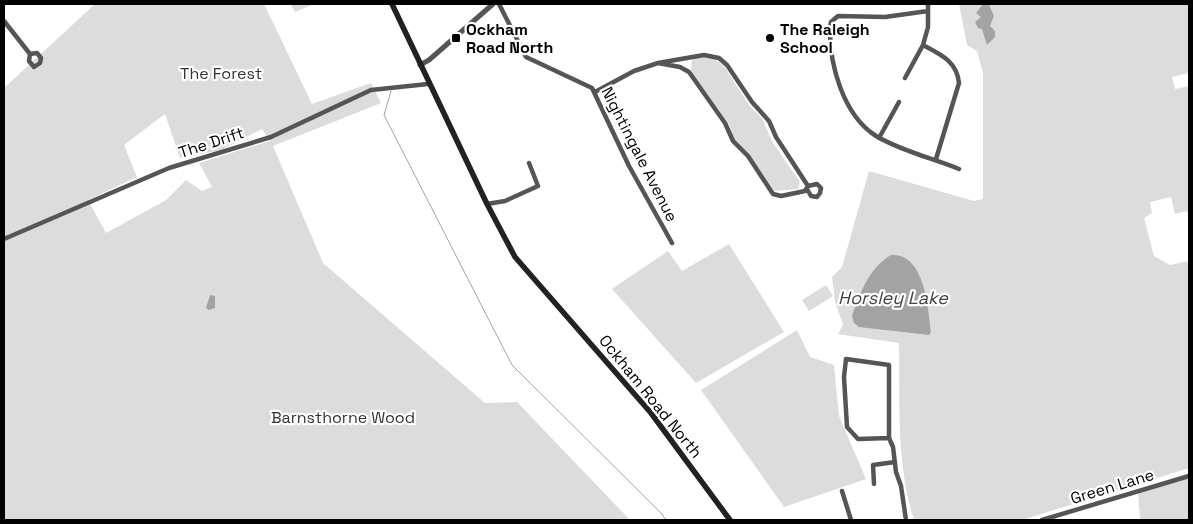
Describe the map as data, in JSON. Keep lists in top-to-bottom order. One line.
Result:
{"streets":{"main road":["Ockham Road North"],"street":["The Drift","Nightingale Avenue","Green Lane"]},"crossings":[["The Drift","Ockham Road North"]],"water":["Horsley Lake"],"parks":["The Forest","Barnsthorne Wood"],"places":{"transit":["Ockham Road North"],"other":["The Raleigh School"]}}
